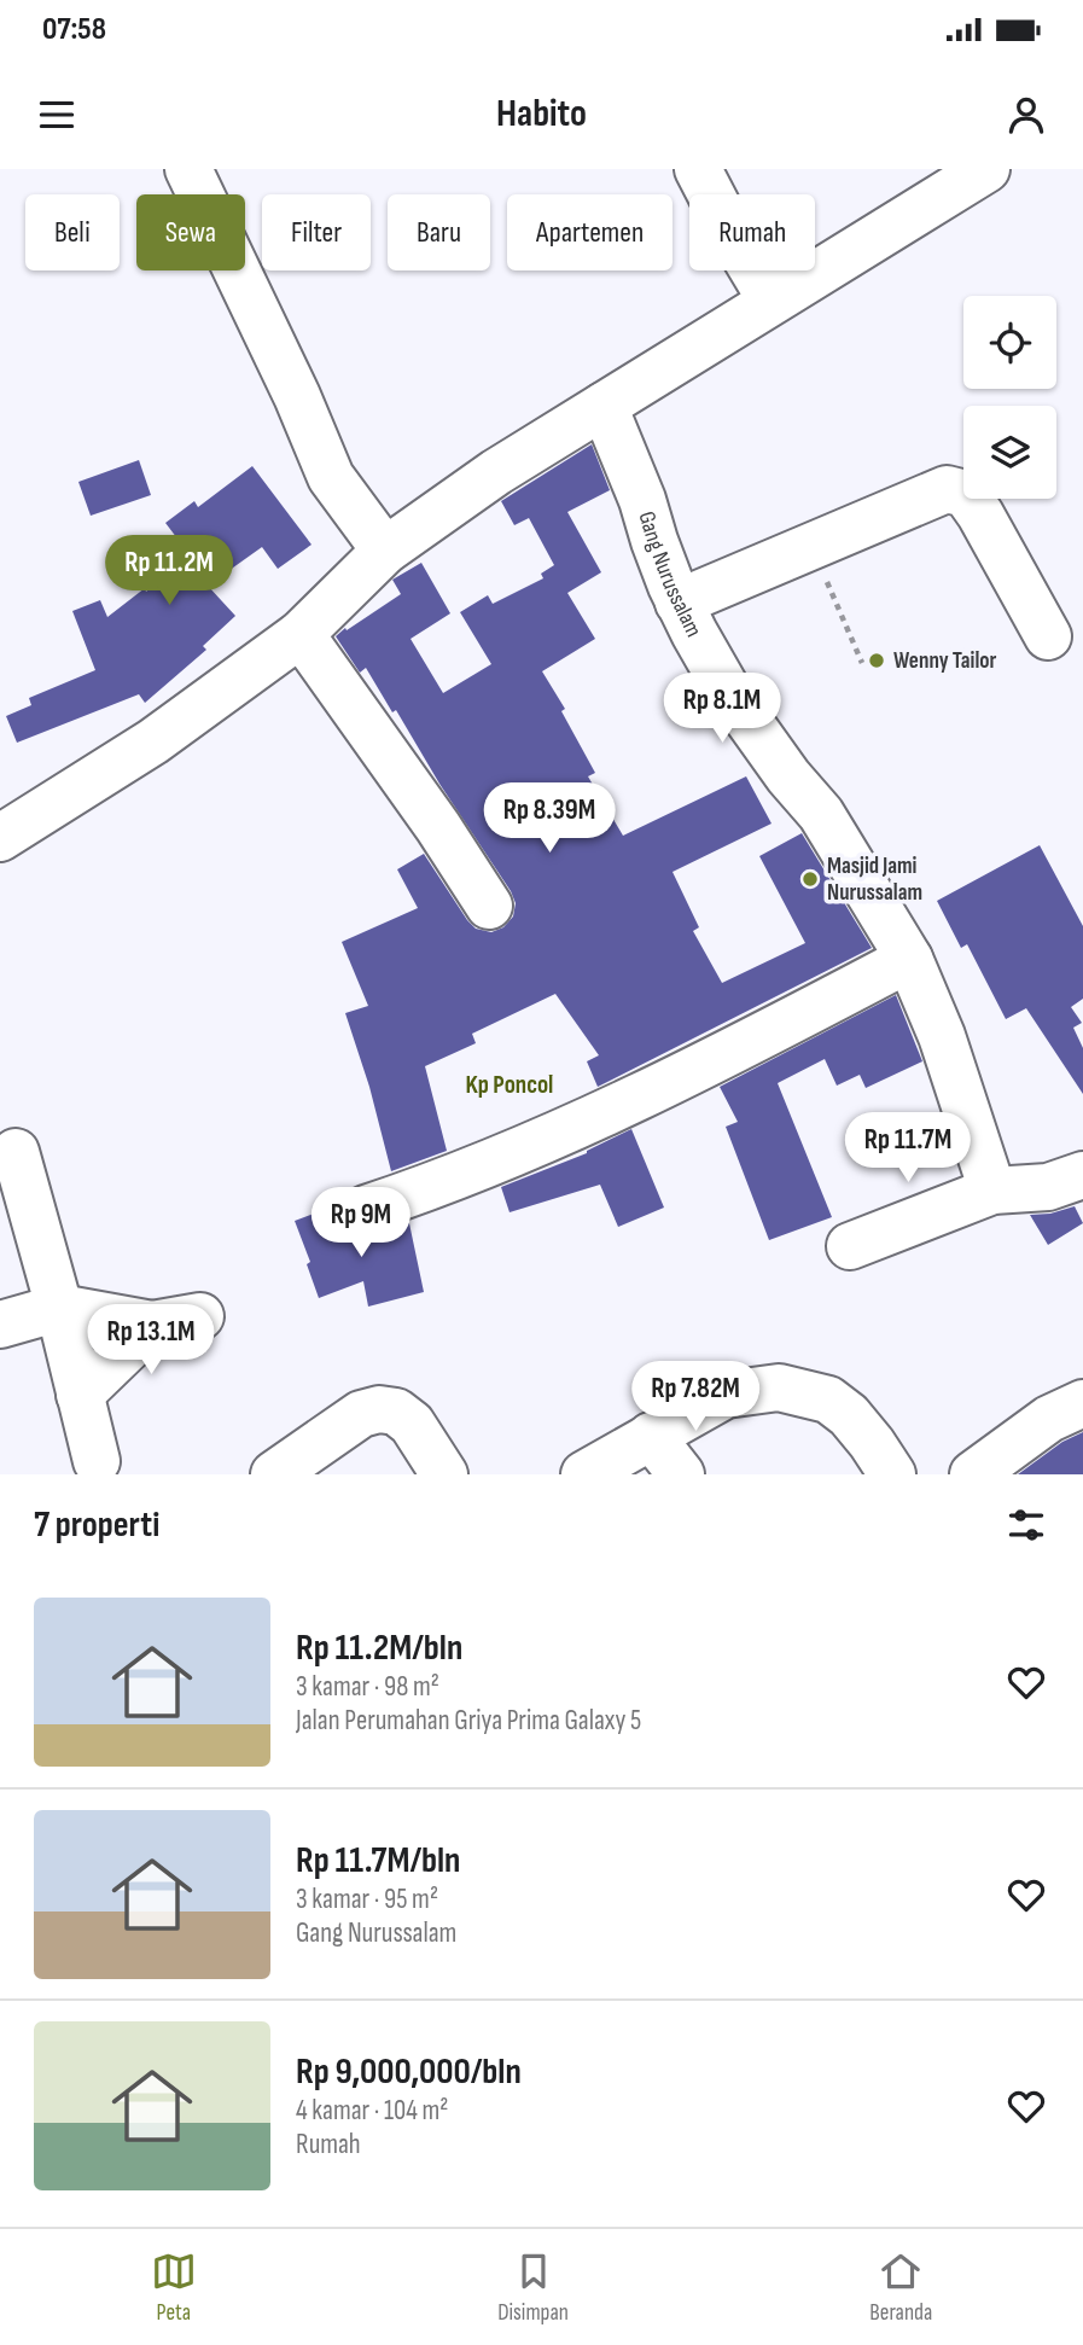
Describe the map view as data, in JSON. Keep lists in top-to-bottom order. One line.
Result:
{"streets":{"street":["Gang Nurussalam"]},"districts":["Kp Poncol"],"places":["Wenny Tailor","Masjid Jami Nurussalam"],"page":{"status":"07:58","header":"Habito","chip":["Beli","Sewa","Filter","Baru","Apartemen","Rumah"],"price":["Rp 11.2M","Rp 8.1M","Rp 8.39M","Rp 11.7M","Rp 9M","Rp 13.1M","Rp 7.82M"],"heading":"7 properti","list":[{"name":"Rp 11.2M/bln","note":"3 kamar · 98 m² · Jalan Perumahan Griya Prima Galaxy 5"},{"name":"Rp 11.7M/bln","note":"3 kamar · 95 m² · Gang Nurussalam"},{"name":"Rp 9,000,000/bln","note":"4 kamar · 104 m² · Rumah"}],"tabs":["Peta","Disimpan","Beranda"]}}
